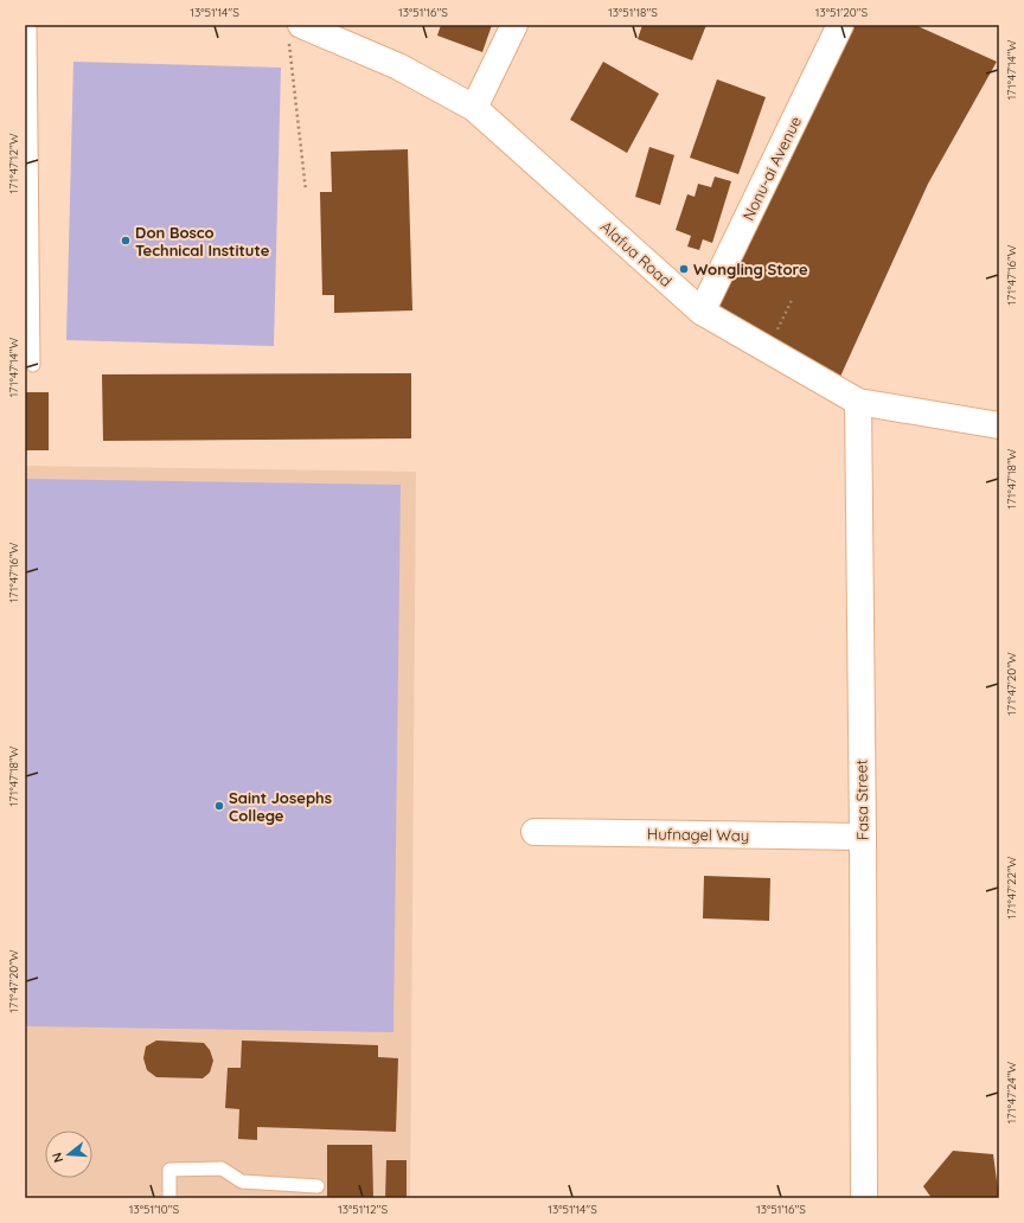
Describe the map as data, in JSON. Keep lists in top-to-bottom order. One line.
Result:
{"streets":{"street":["Nonu-ai Avenue","Alafua Road","Fasa Street","Hufnagel Way"]},"crossings":[["Nonu-ai Avenue","Alafua Road"],["Alafua Road","Fasa Street"],["Fasa Street","Hufnagel Way"]],"places":["Don Bosco Technical Institute","Wongling Store","Saint Josephs College"],"north":"left","coordinates":["13°51'14\"S","13°51'16\"S","13°51'18\"S","13°51'20\"S","171°47'14\"W","171°47'12\"W","171°47'16\"W","171°47'18\"W","171°47'20\"W","171°47'22\"W","171°47'24\"W","13°51'10\"S","13°51'12\"S"]}
